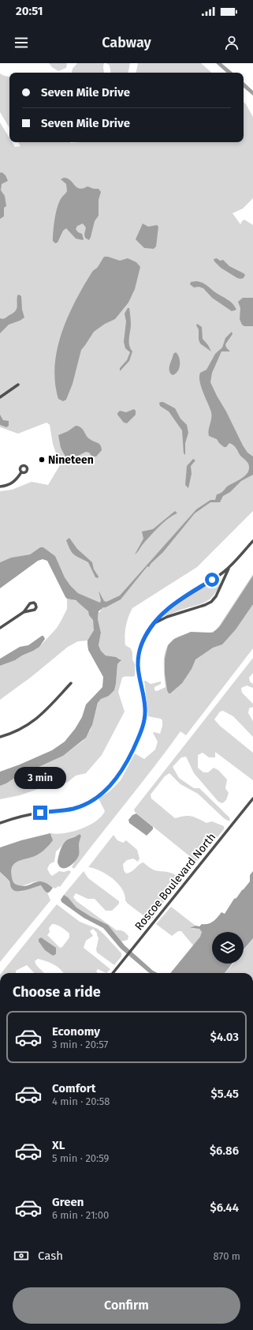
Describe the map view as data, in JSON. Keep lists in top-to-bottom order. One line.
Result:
{"streets":{"street":["Roscoe Boulevard North"]},"places":["Nineteen"],"page":{"status":"20:51","header":"Cabway","banner":["Seven Mile Drive","Seven Mile Drive"],"bubble":"3 min","heading":"Choose a ride","list":[{"name":"Economy","note":"3 min · 20:57","value":"$4.03"},{"name":"Comfort","note":"4 min · 20:58","value":"$5.45"},{"name":"XL","note":"5 min · 20:59","value":"$6.86"},{"name":"Green","note":"6 min · 21:00","value":"$6.44"}],"pay":["Cash","870 m"],"buttons":"Confirm"}}
